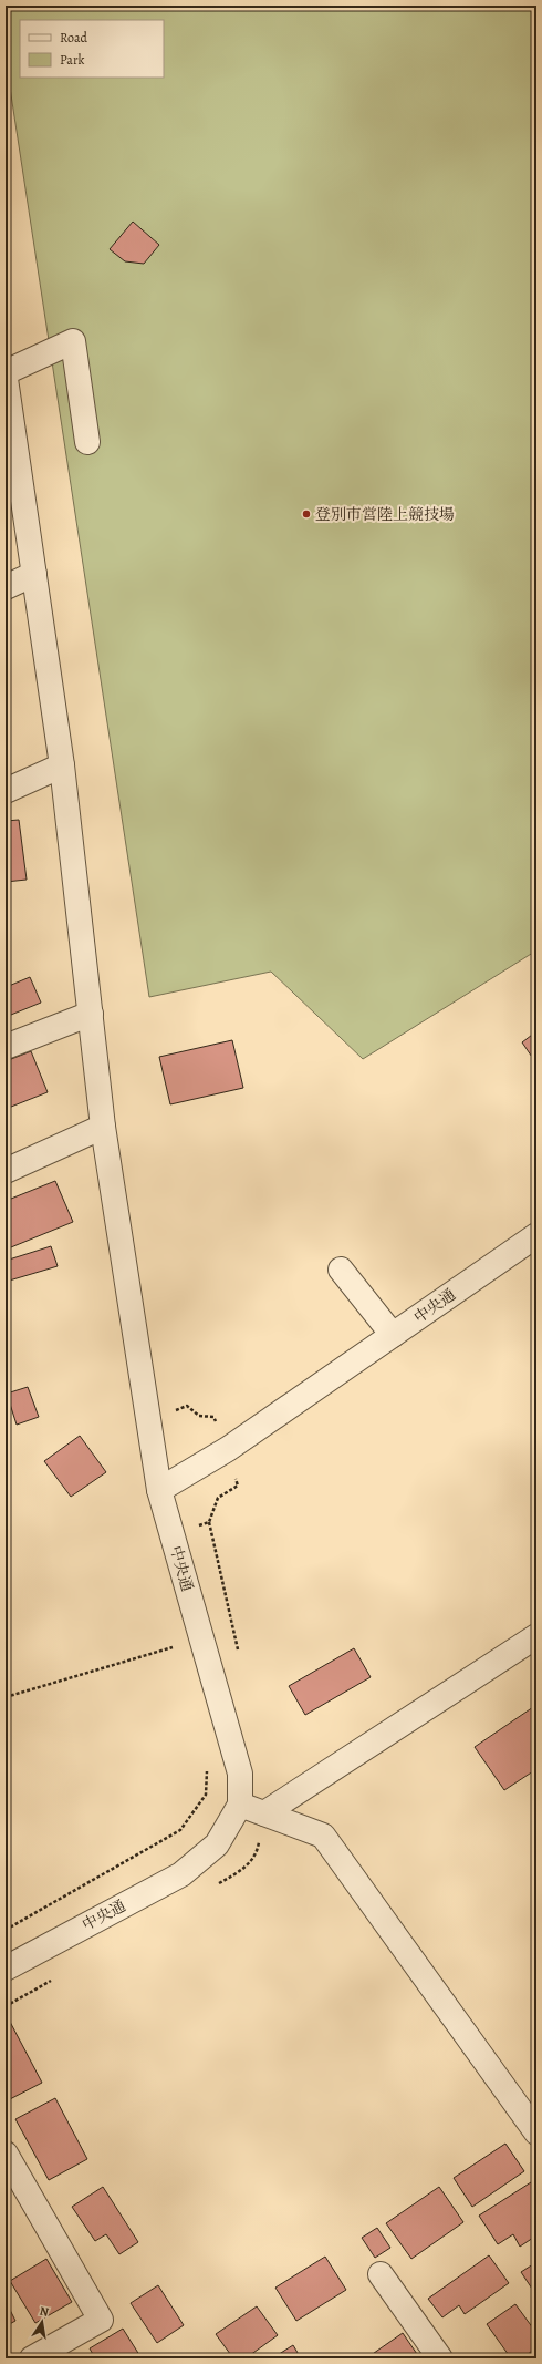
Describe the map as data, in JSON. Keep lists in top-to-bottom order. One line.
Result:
{"streets":{"street":["中央通"]},"places":["登別市営陸上競技場"],"legend":["Road","Park"],"north":"top"}
